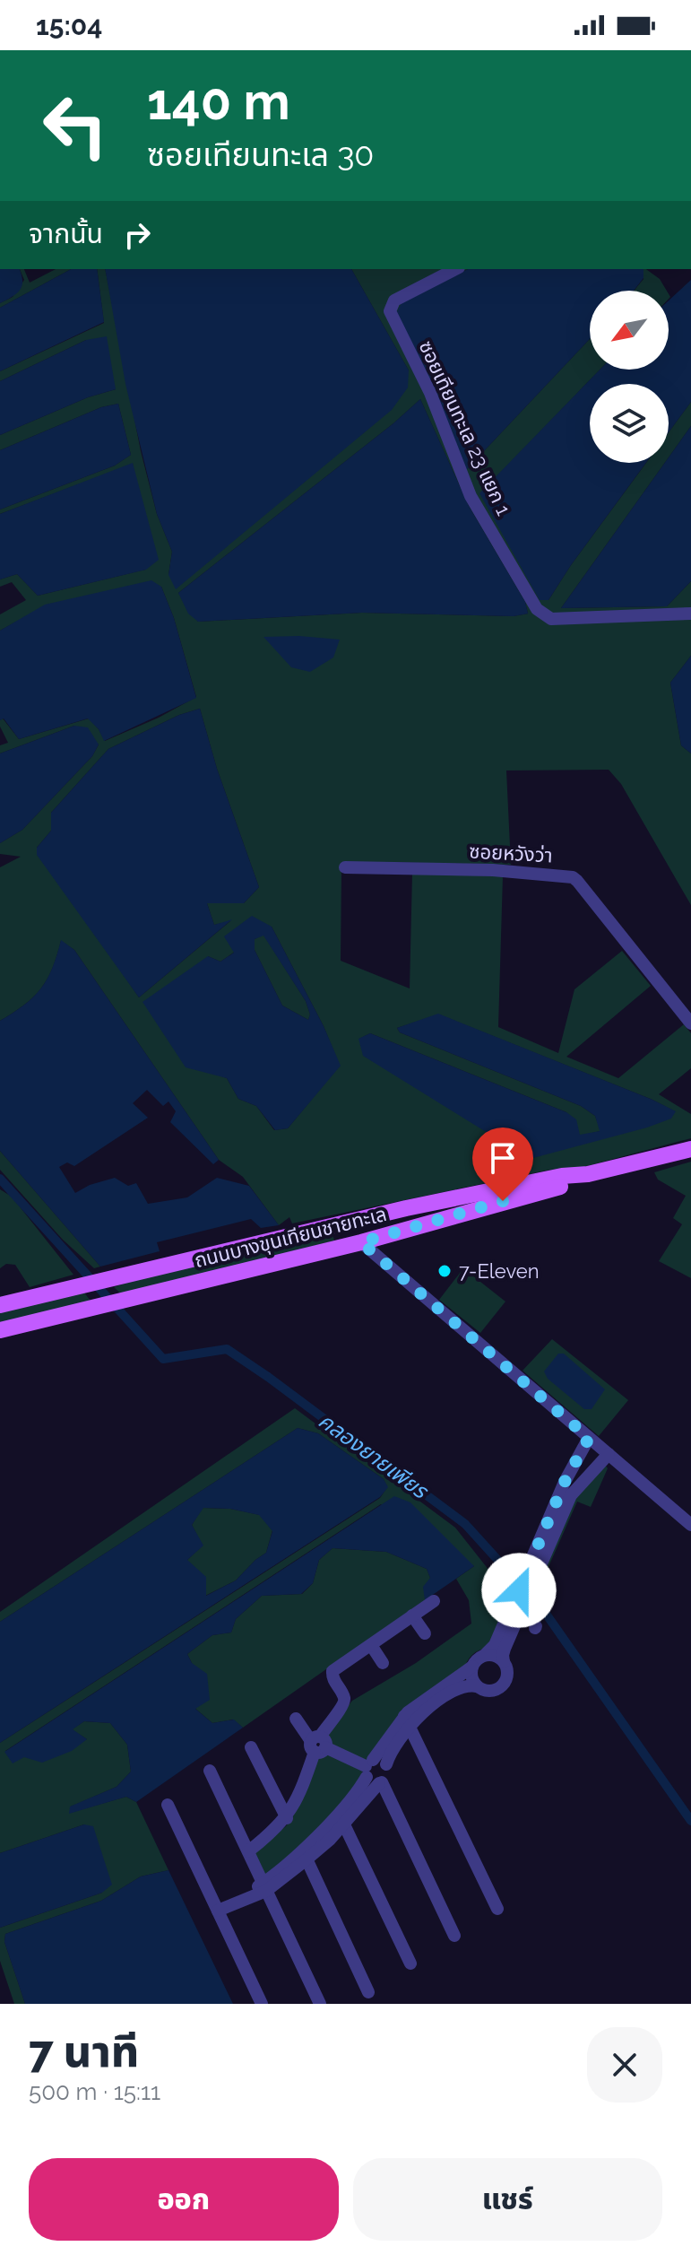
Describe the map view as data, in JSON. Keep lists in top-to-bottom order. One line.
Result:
{"streets":{"main road":["ถนนบางขุนเทียนชายทะเล"],"street":["ซอยเทียนทะเล 23 แยก 1","ซอยหวังว่า"]},"water":["คลองยายเพียร"],"places":["7-Eleven"],"north":"bottom left","page":{"status":"15:04","turn":["140 m","ซอยเทียนทะเล 30"],"then":"จากนั้น","heading":["7 นาที","500 m · 15:11"],"buttons":["ออก","แชร์"]}}
